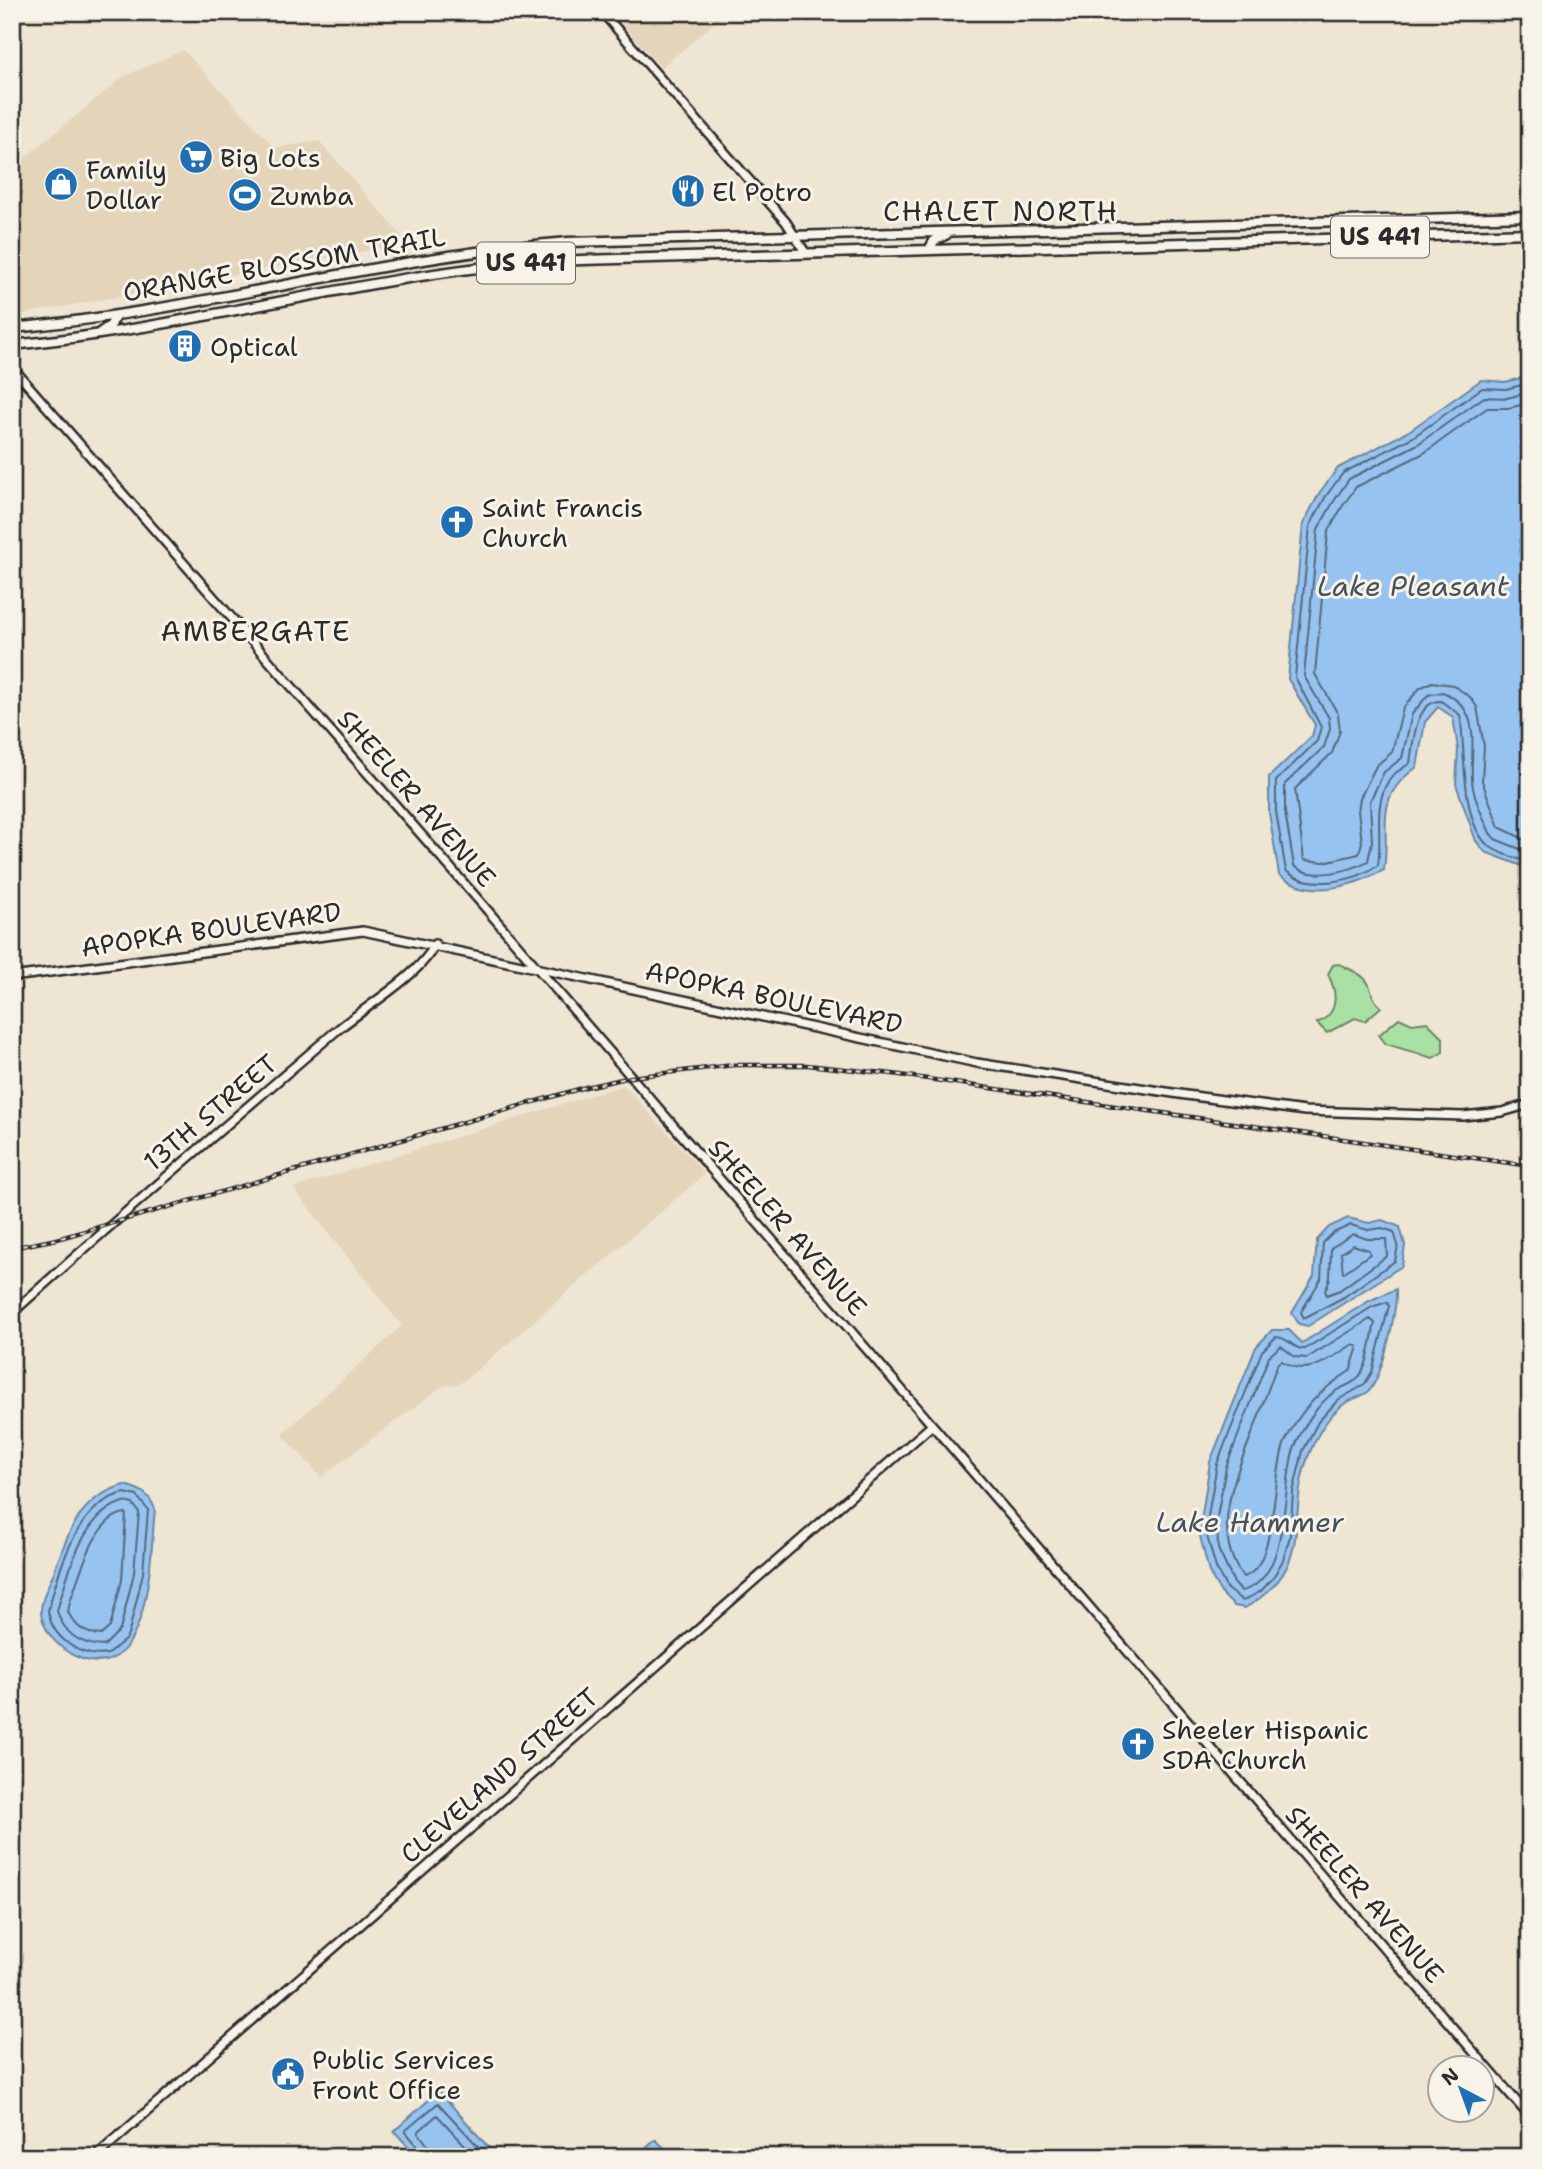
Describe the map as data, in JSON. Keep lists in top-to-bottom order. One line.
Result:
{"streets":{"main road":["US 441","ORANGE BLOSSOM TRAIL"],"street":["SHEELER AVENUE","APOPKA BOULEVARD","13TH STREET","CLEVELAND STREET"]},"crossings":[["SHEELER AVENUE","APOPKA BOULEVARD"],["SHEELER AVENUE","CLEVELAND STREET"],["APOPKA BOULEVARD","13TH STREET"]],"districts":["CHALET NORTH","AMBERGATE"],"water":["Lake Pleasant","Lake Hammer"],"places":{"supermarket":["Big Lots"],"shop":["Family Dollar"],"restaurant":["El Potro"],"sports":["Zumba"],"building":["Optical"],"church":["Saint Francis Church","Sheeler Hispanic SDA Church"],"public building":["Public Services Front Office"]},"north":"top left"}
